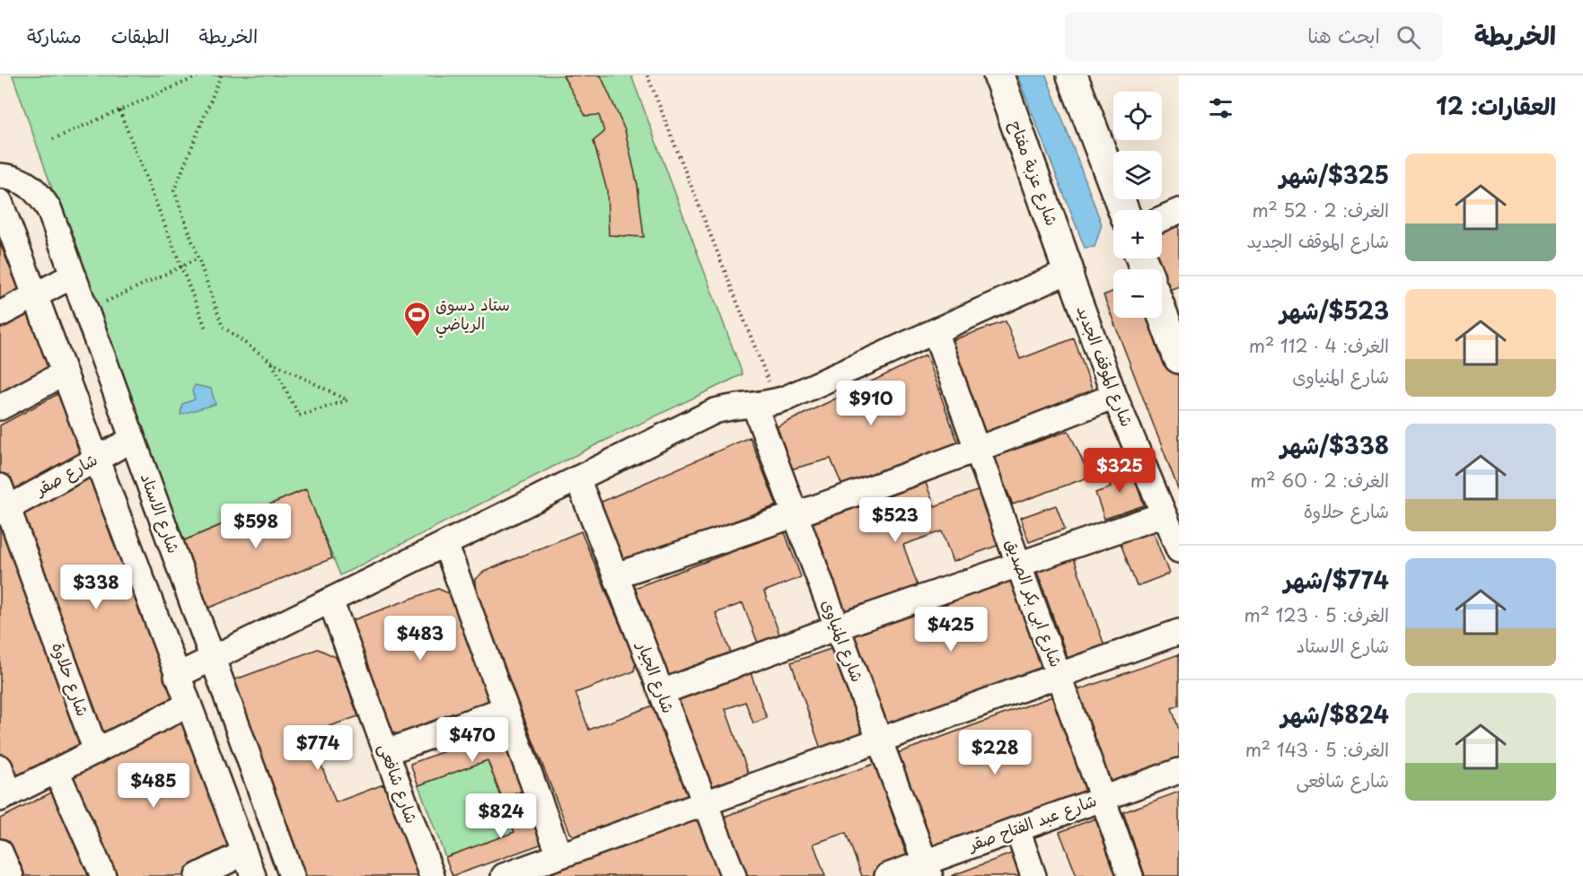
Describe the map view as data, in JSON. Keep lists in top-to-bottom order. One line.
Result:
{"streets":{"street":["شارع عزبة مفتاح","شارع الموقف الجديد","شارع صقر","شارع الاستاد","شارع ابى بكر الصديق","شارع المنياوى","شارع الجيار","شارع حلاوة","شارع شافعى","شارع عبد الفتاح صقر"]},"crossings":[["شارع عزبة مفتاح","شارع الموقف الجديد"],["شارع صقر","شارع الاستاد"],["شارع صقر","شارع حلاوة"],["شارع ابى بكر الصديق","شارع عبد الفتاح صقر"],["شارع المنياوى","شارع عبد الفتاح صقر"]],"places":{"sports":["ستاد دسوق الرياضي"]},"page":{"header":"الخريطة","search":"ابحث هنا","nav":["الخريطة","الطبقات","مشاركة"],"heading":"العقارات: 12","map_buttons":["+","−"],"list":[{"name":"$325/شهر","note":"الغرف: 2 · 52 m² · شارع الموقف الجديد"},{"name":"$523/شهر","note":"الغرف: 4 · 112 m² · شارع المنياوى"},{"name":"$338/شهر","note":"الغرف: 2 · 60 m² · شارع حلاوة"},{"name":"$774/شهر","note":"الغرف: 5 · 123 m² · شارع الاستاد"},{"name":"$824/شهر","note":"الغرف: 5 · 143 m² · شارع شافعى"}],"price":["$910","$325","$523","$598","$338","$425","$483","$470","$774","$228","$485","$824"]}}
